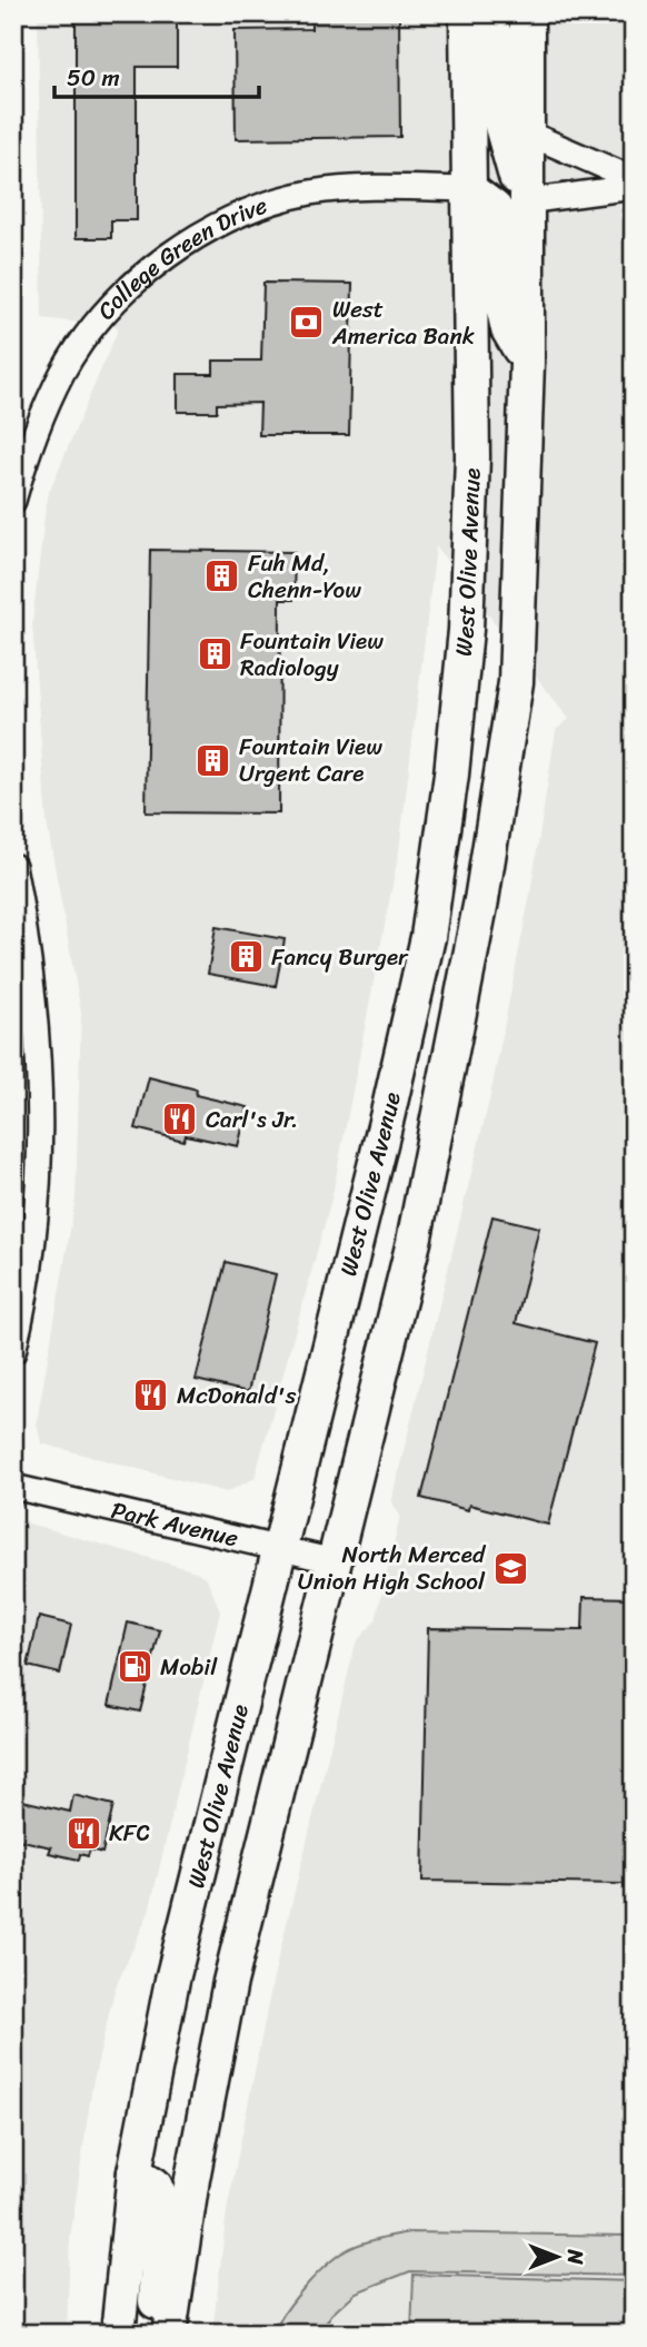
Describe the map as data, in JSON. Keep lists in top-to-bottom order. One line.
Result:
{"streets":{"main road":["West Olive Avenue"],"street":["College Green Drive","Park Avenue"]},"crossings":[["College Green Drive","West Olive Avenue"],["West Olive Avenue","Park Avenue"]],"places":{"bank":["West America Bank"],"building":["Fuh Md, Chenn-Yow","Fountain View Radiology","Fountain View Urgent Care","Fancy Burger"],"restaurant":["Carl's Jr.","McDonald's","KFC"],"school or university":["North Merced Union High School"],"fuel station":["Mobil"]},"scale_bar":"50 m","north":"right"}
